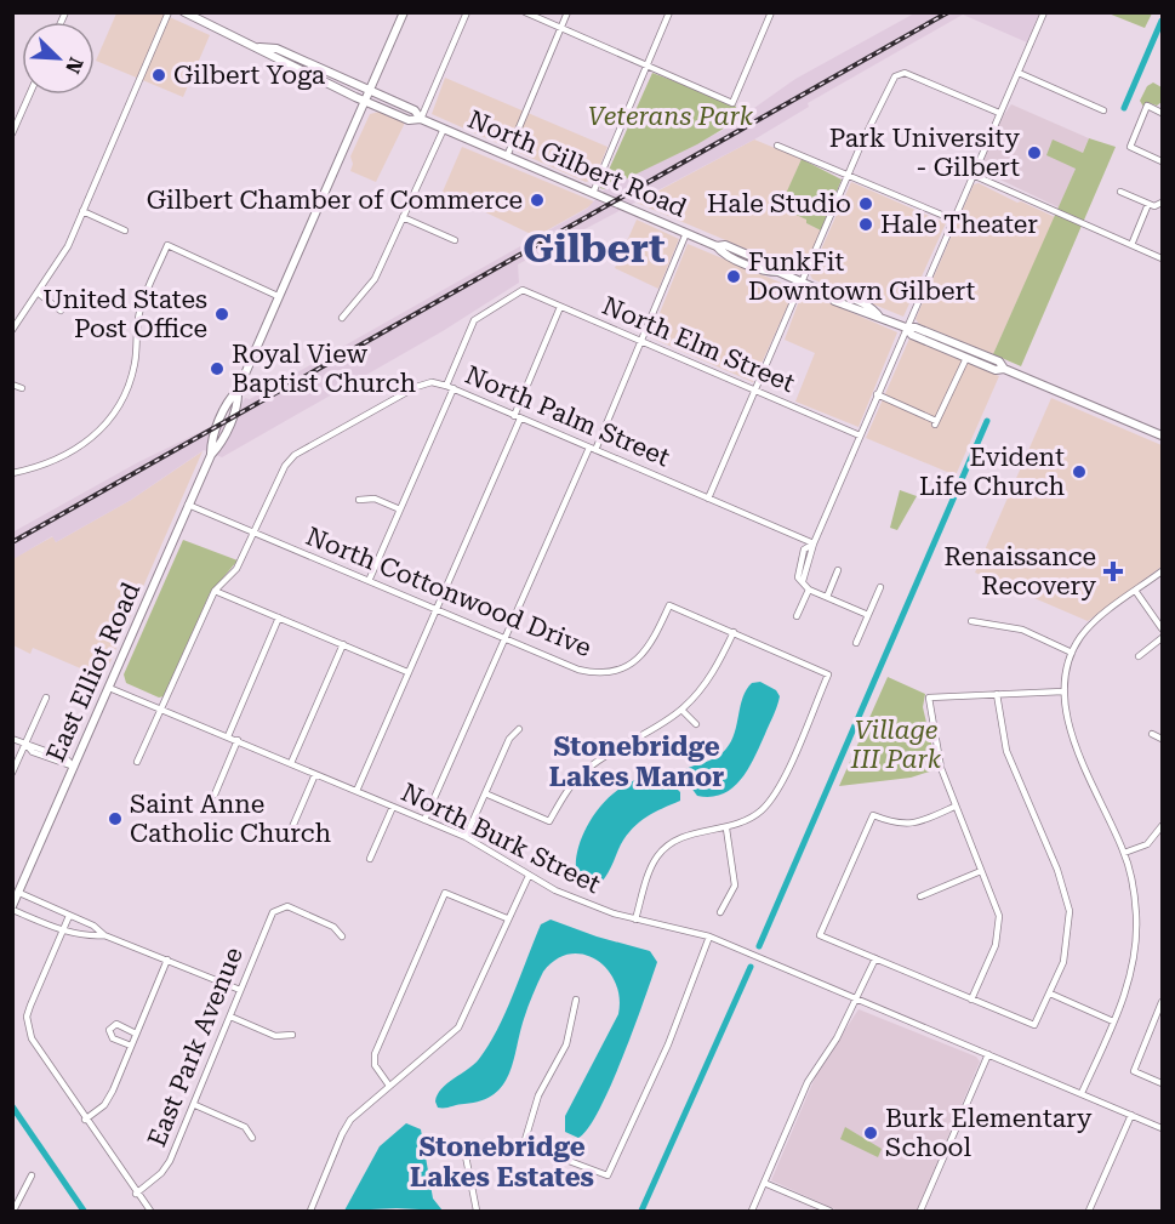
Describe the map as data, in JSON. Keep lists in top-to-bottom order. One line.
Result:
{"streets":{"main road":["North Gilbert Road","East Elliot Road"],"street":["North Elm Street","North Palm Street","North Cottonwood Drive","North Burk Street","East Park Avenue"]},"crossings":[["North Gilbert Road","East Elliot Road"],["North Elm Street","North Palm Street"],["North Palm Street","North Cottonwood Drive"],["North Cottonwood Drive","East Elliot Road"],["East Elliot Road","North Burk Street"]],"districts":["Gilbert","Stonebridge Lakes Manor","Stonebridge Lakes Estates"],"parks":["Veterans Park","Village III Park"],"places":{"other":["Gilbert Yoga","Park University - Gilbert","Gilbert Chamber of Commerce","Hale Studio","Hale Theater","FunkFit Downtown Gilbert","United States Post Office","Royal View Baptist Church","Evident Life Church","Saint Anne Catholic Church","Burk Elementary School"],"health":["Renaissance Recovery"]},"north":"bottom right"}
